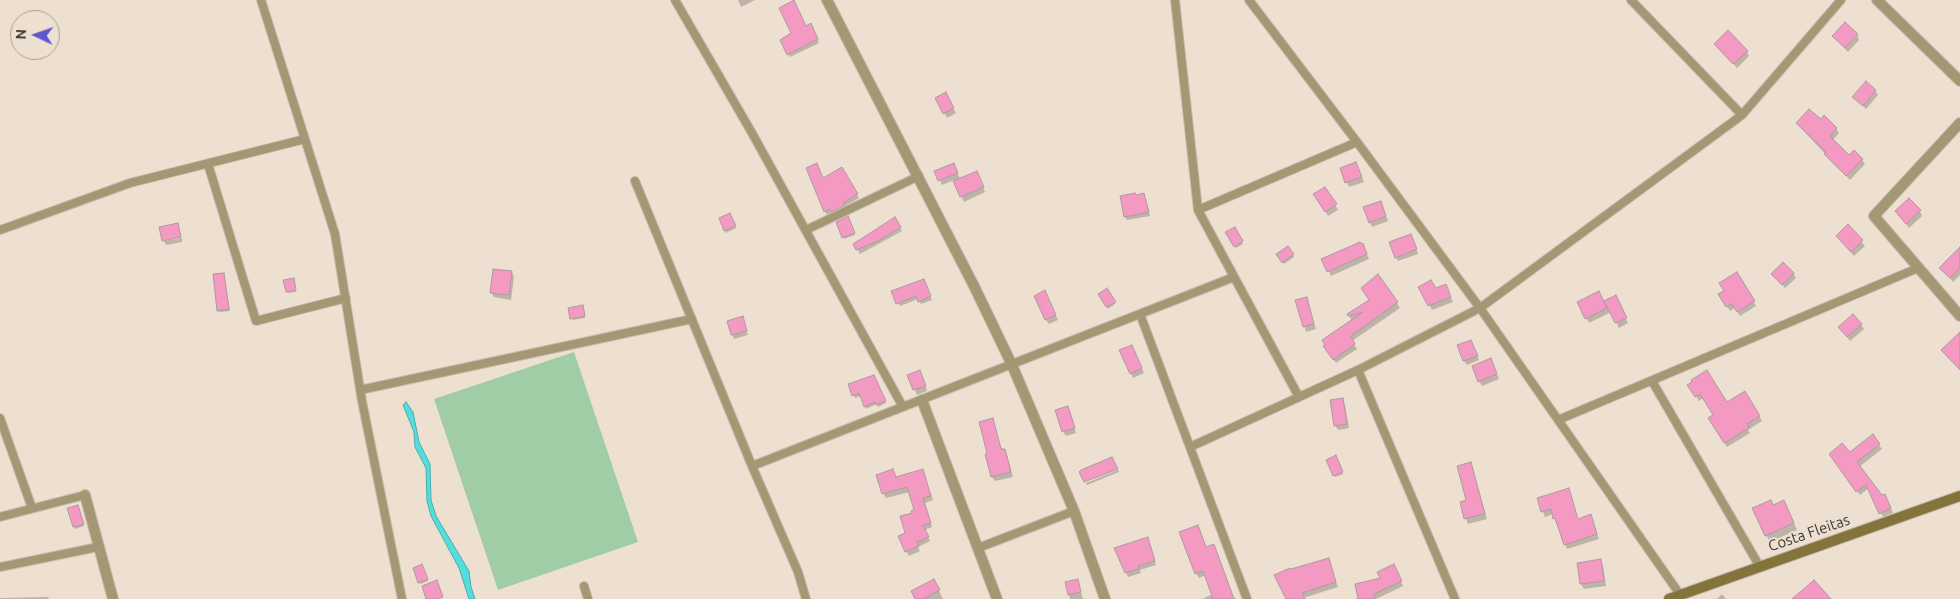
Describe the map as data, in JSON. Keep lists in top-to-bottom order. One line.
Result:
{"streets":{"main road":["Costa Fleitas"]},"north":"left"}
